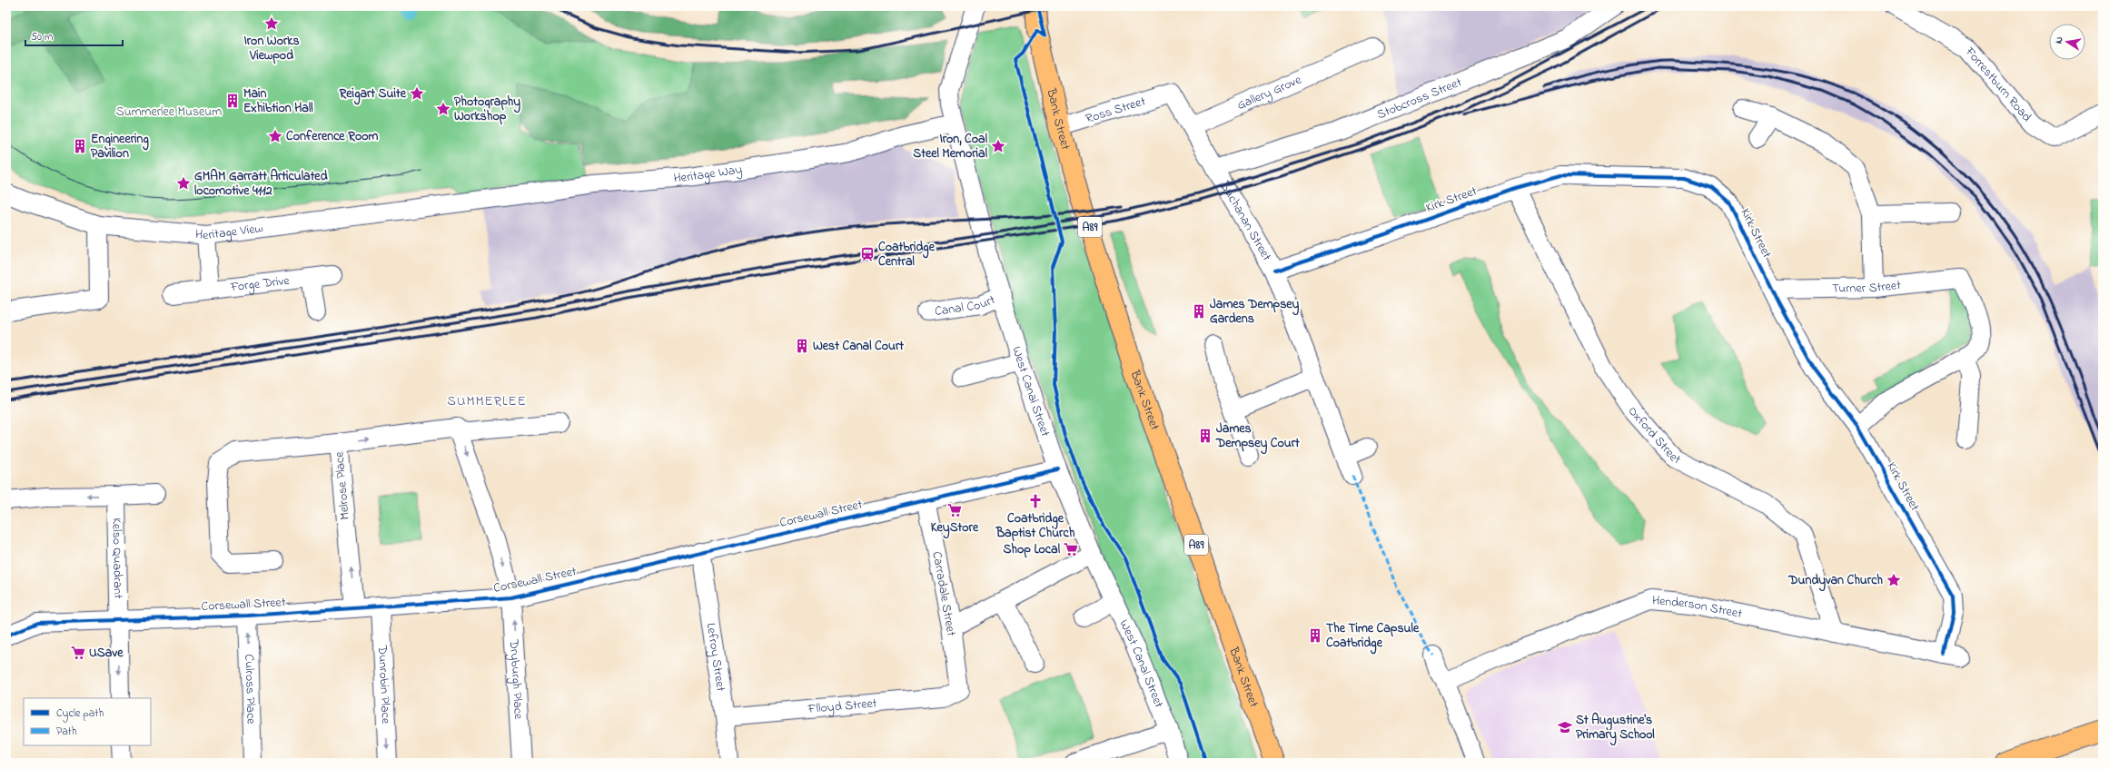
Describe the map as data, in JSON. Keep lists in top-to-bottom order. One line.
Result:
{"streets":{"main road":["Bank Street","A89"],"street":["Forrestburn Road","Gallery Grove","Stobcross Street","Ross Street","Heritage Way","Kirk Street","Buchanan Street","Heritage View","Forge Drive","Turner Street","Canal Court","West Canal Street","Oxford Street","Melrose Place","Corsewall Street","Kelso Quadrant","Carradale Street","Henderson Street","Lefroy Street","Dryburgh Place","Dunrobin Place","Culross Place","Flloyd Street"]},"crossings":[["Gallery Grove","Buchanan Street"],["Stobcross Street","Buchanan Street"],["Ross Street","Bank Street"],["Ross Street","Buchanan Street"],["Heritage Way","Heritage View"],["Heritage Way","West Canal Street"],["Kirk Street","Buchanan Street"],["Kirk Street","Turner Street"],["Kirk Street","Oxford Street"],["Kirk Street","Henderson Street"],["Canal Court","West Canal Street"],["West Canal Street","Corsewall Street"],["Oxford Street","Henderson Street"],["Melrose Place","Corsewall Street"],["Corsewall Street","Kelso Quadrant"],["Corsewall Street","Carradale Street"],["Corsewall Street","Lefroy Street"],["Corsewall Street","Dryburgh Place"],["Corsewall Street","Dunrobin Place"],["Corsewall Street","Culross Place"],["Carradale Street","Flloyd Street"],["Lefroy Street","Flloyd Street"]],"one_way":["Kelso Quadrant","Dryburgh Place","Dunrobin Place","Culross Place"],"districts":["SUMMERLEE"],"parks":["Summerlee Museum"],"places":{"place":["Iron Works Viewpod","Reigart Suite","Photography Workshop","Conference Room","Iron, Coal Steel Memorial","GMAM Garratt Articulated locomotive 4112","Dundyvan Church"],"building":["Main Exhibtion Hall","Engineering Pavilion","James Dempsey Gardens","West Canal Court","James Dempsey Court","The Time Capsule Coatbridge"],"station":["Coatbridge Central"],"church":["Coatbridge Baptist Church"],"supermarket":["KeyStore","Shop Local","USave"],"school or university":["St Augustine's Primary School"]},"legend":["Cycle path","Path"],"scale_bar":"50 m","north":"left"}
